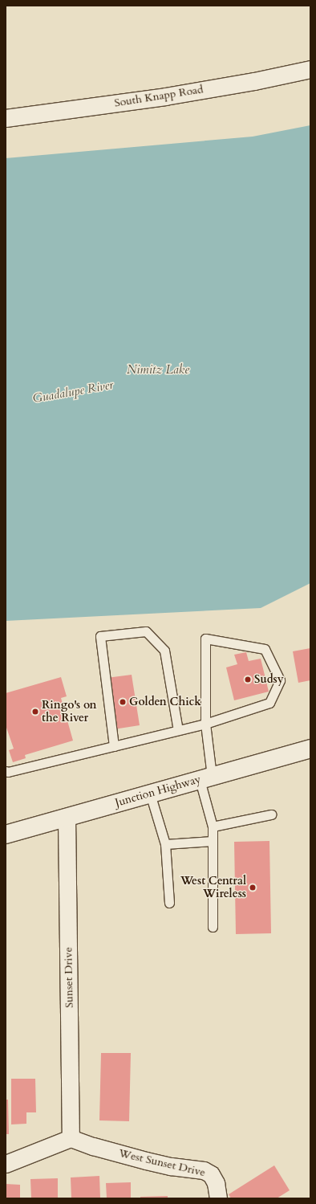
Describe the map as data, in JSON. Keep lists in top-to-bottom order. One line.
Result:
{"streets":{"main road":["Junction Highway"],"street":["South Knapp Road","Sunset Drive","West Sunset Drive"]},"crossings":[["Junction Highway","Sunset Drive"],["Sunset Drive","West Sunset Drive"]],"water":["Nimitz Lake","Guadalupe River"],"places":["Sudsy","Golden Chick","Ringo's on the River","West Central Wireless"]}
